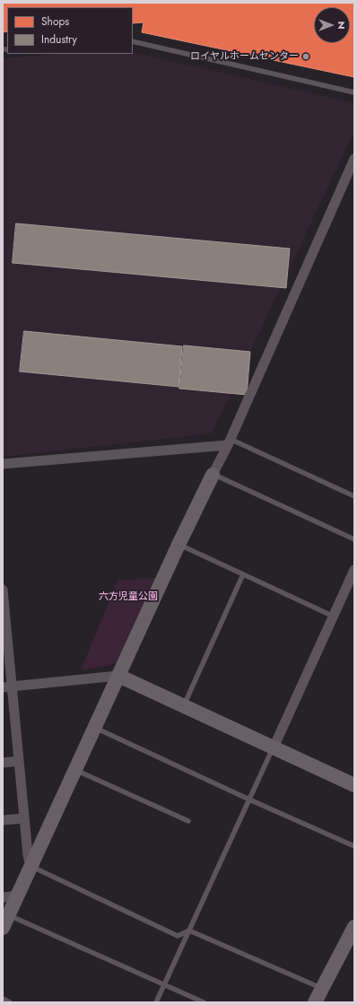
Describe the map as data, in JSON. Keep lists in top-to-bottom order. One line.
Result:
{"parks":["六方児童公園"],"places":["ロイヤルホームセンター"],"legend":["Shops","Industry"],"north":"right"}
